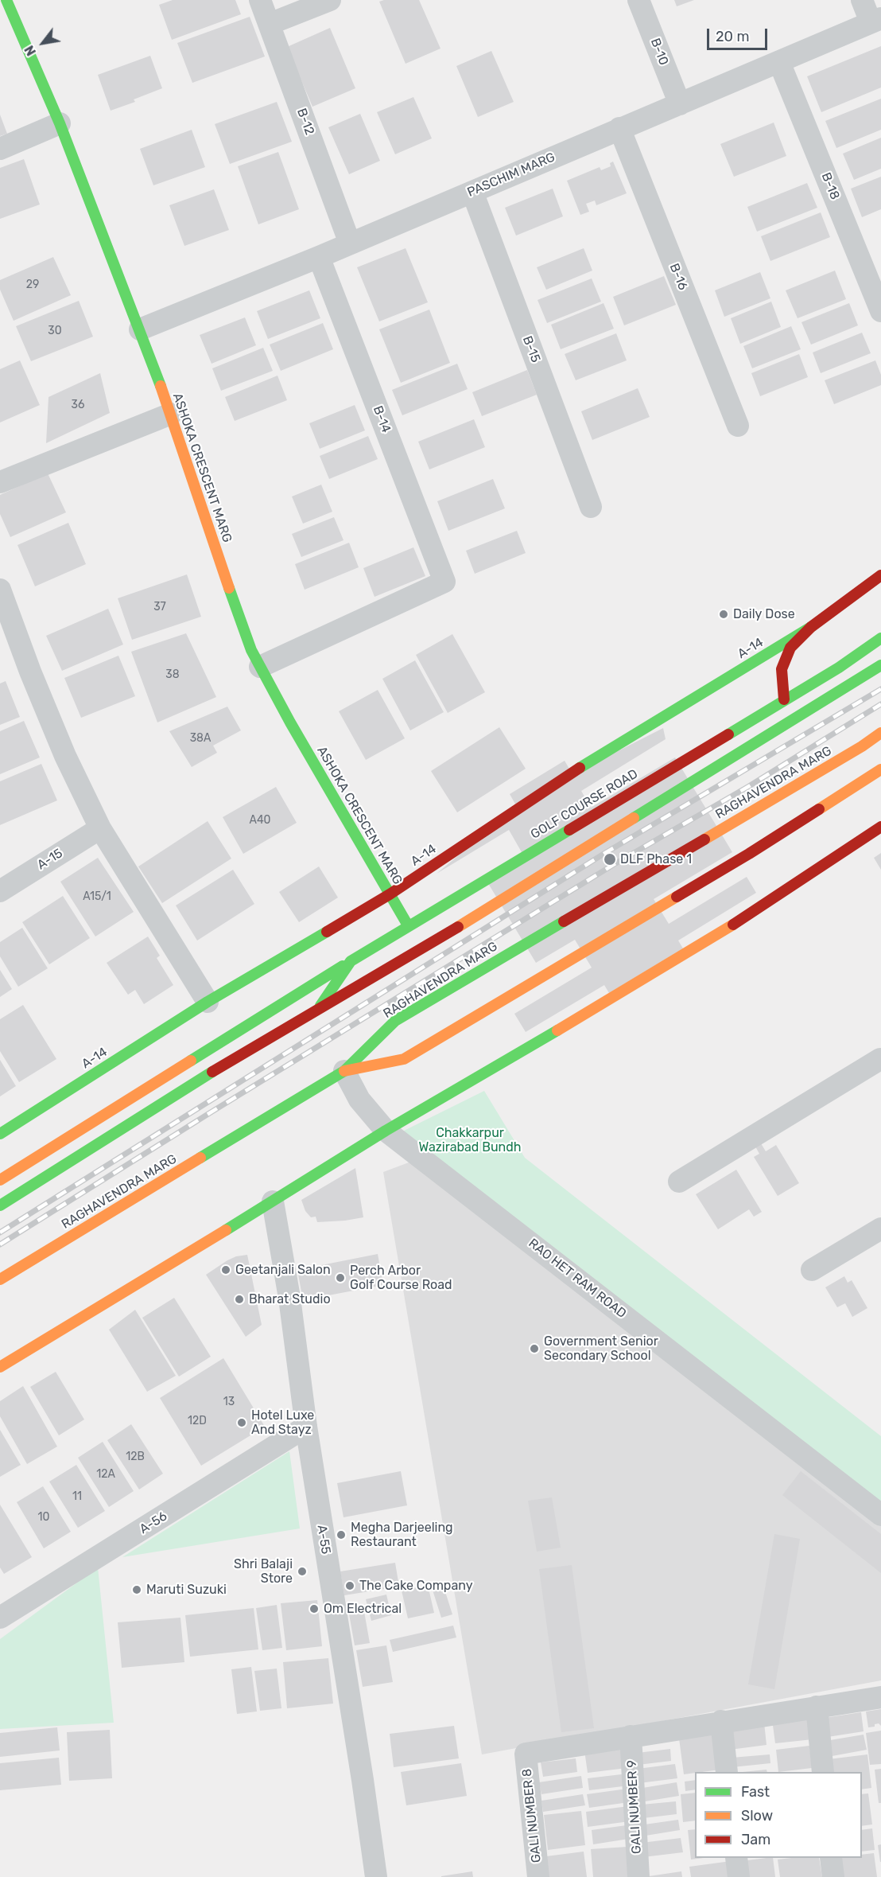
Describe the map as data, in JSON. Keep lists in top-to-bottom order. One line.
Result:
{"streets":{"street":["B-10","B-12","PASCHIM MARG","B-18","B-16","B-15","B-14","ASHOKA CRESCENT MARG","A-14","RAGHAVENDRA MARG","GOLF COURSE ROAD","A-15","RAO HET RAM ROAD","A-56","A-55","GALI NUMBER 9","GALI NUMBER 8"]},"crossings":[["B-10","PASCHIM MARG"],["B-12","PASCHIM MARG"],["PASCHIM MARG","B-18"],["PASCHIM MARG","B-16"],["PASCHIM MARG","B-15"],["PASCHIM MARG","B-14"],["PASCHIM MARG","ASHOKA CRESCENT MARG"],["B-14","ASHOKA CRESCENT MARG"],["ASHOKA CRESCENT MARG","A-14"],["ASHOKA CRESCENT MARG","GOLF COURSE ROAD"],["RAGHAVENDRA MARG","RAO HET RAM ROAD"],["A-56","A-55"],["GALI NUMBER 9","GALI NUMBER 8"]],"parks":["Chakkarpur Wazirabad Bundh"],"places":["Daily Dose","DLF Phase 1","Geetanjali Salon","Perch Arbor Golf Course Road","Bharat Studio","Government Senior Secondary School","Hotel Luxe And Stayz","Megha Darjeeling Restaurant","Shri Balaji Store","The Cake Company","Maruti Suzuki","Om Electrical"],"house_numbers":["29","30","36","37","38","38A","A40","A15/1","13","12D","12B","12A","11","10"],"legend":["Fast","Slow","Jam"],"scale_bar":"20 m","north":"bottom left"}
